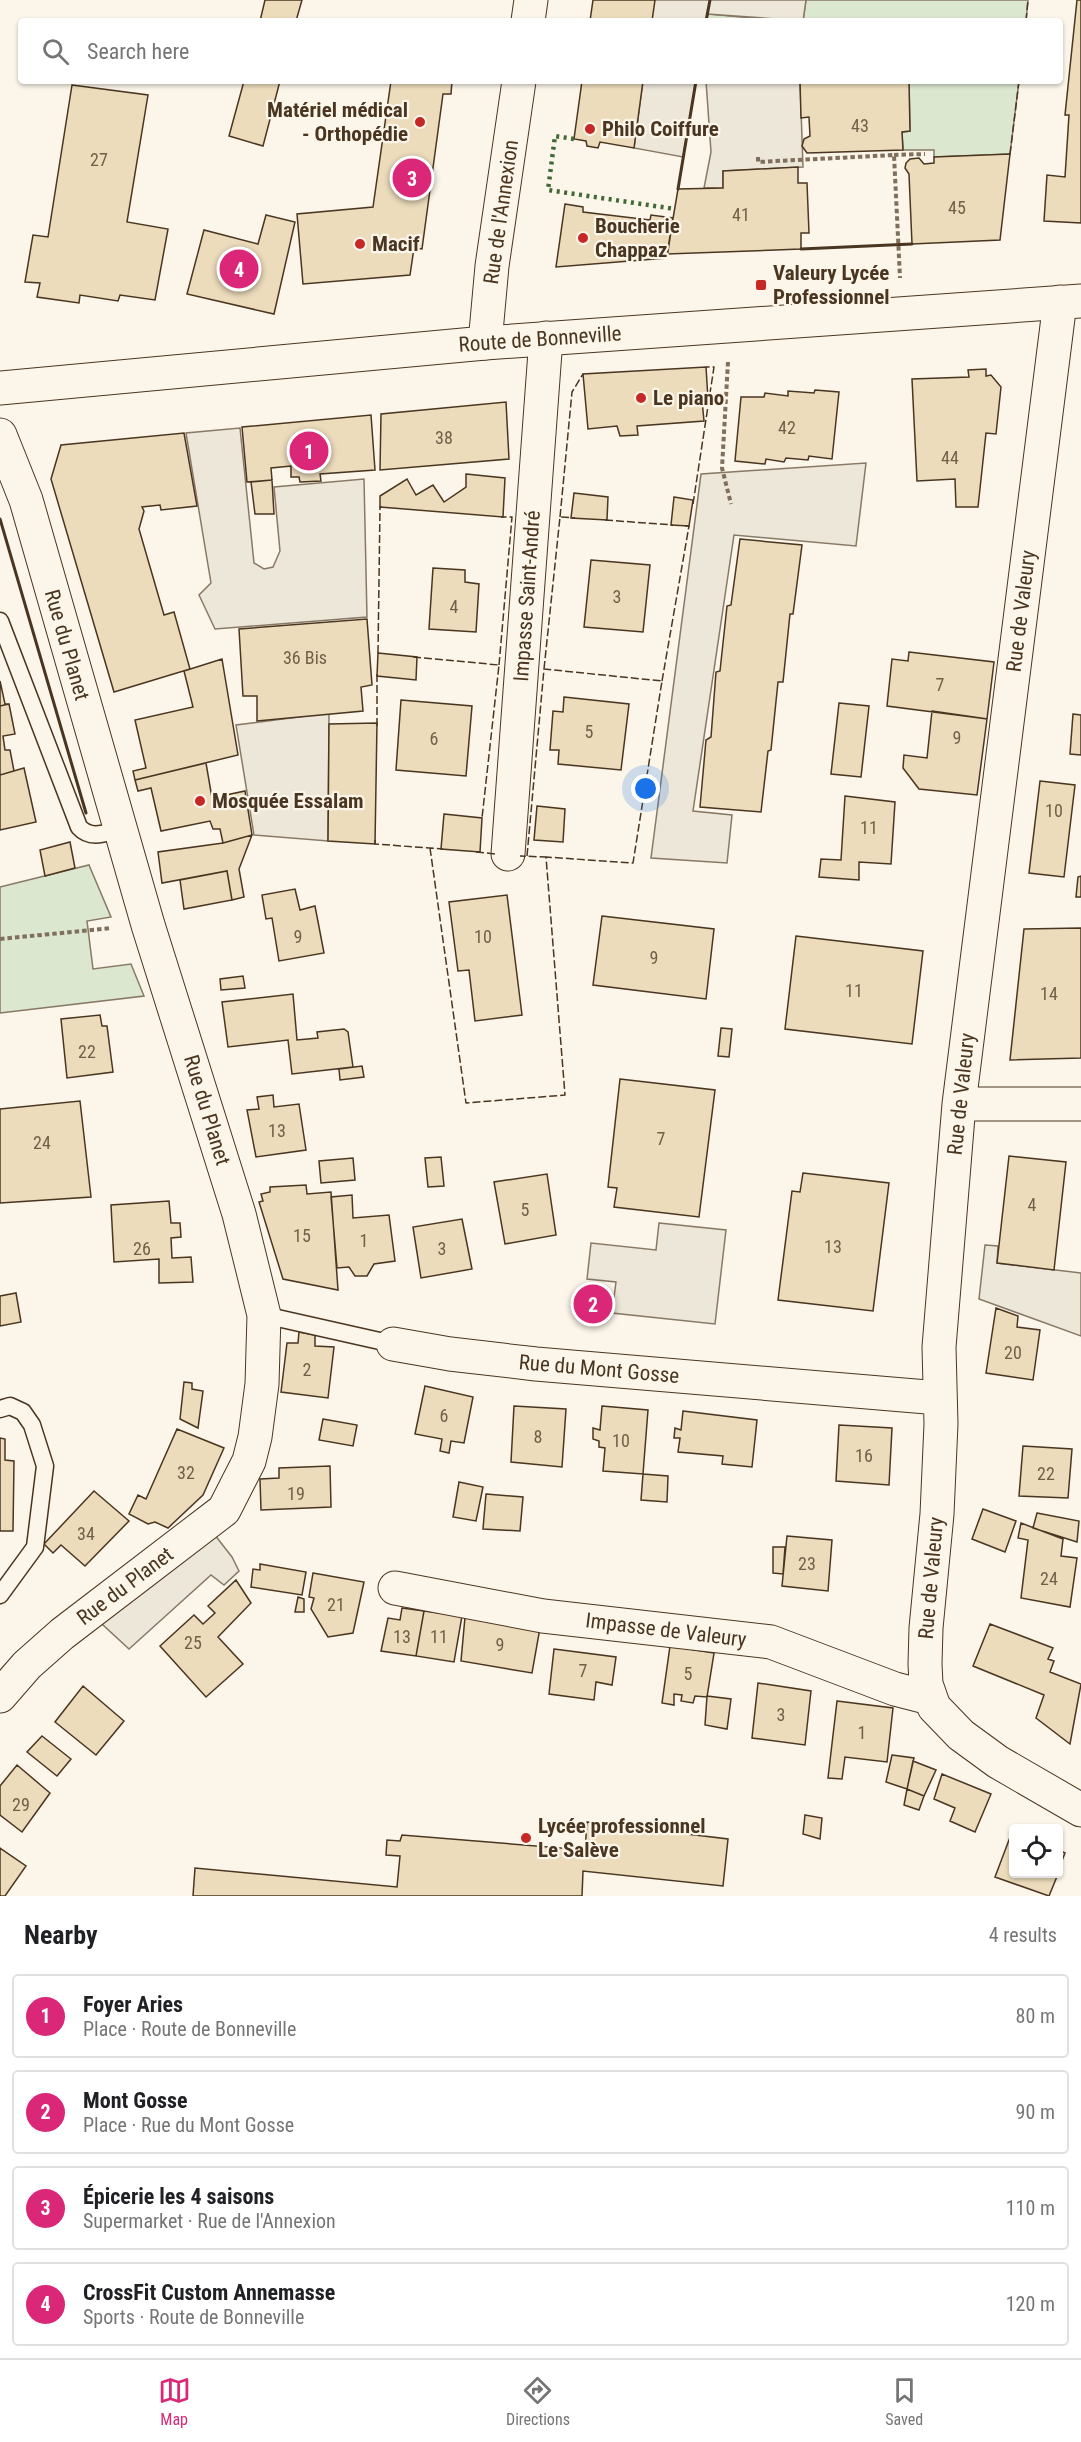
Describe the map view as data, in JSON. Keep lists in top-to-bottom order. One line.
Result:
{"streets":{"street":["Rue de l'Annexion","Route de Bonneville","Impasse Saint-André","Rue de Valeury","Rue du Planet","Rue du Mont Gosse","Impasse de Valeury"]},"crossings":[["Rue de l'Annexion","Route de Bonneville"],["Route de Bonneville","Impasse Saint-André"],["Route de Bonneville","Rue de Valeury"],["Rue de Valeury","Rue du Mont Gosse"],["Rue de Valeury","Impasse de Valeury"],["Rue du Planet","Rue du Mont Gosse"]],"places":{"other":["Matériel médical - Orthopédie","Philo Coiffure","Boucherie Chappaz","Macif","Le piano","Mosquée Essalam","Lycée professionnel Le Salève"],"transit":["Valeury Lycée Professionnel"]},"house_numbers":["43","27","45","41","42","38","44","3","4","36 Bis","7","5","9","6","10","11","9","10","9","11","14","22","13","7","24","4","5","15","1","13","26","3","20","2","6","8","10","16","32","22","19","34","23","24","21","13","11","25","9","7","5","3","1","29"],"page":{"search":"Search here","pins":["3","4","1","2"],"heading":["Nearby","4 results"],"list":[{"mark":"1","name":"Foyer Aries","note":"Place · Route de Bonneville","value":"80 m"},{"mark":"2","name":"Mont Gosse","note":"Place · Rue du Mont Gosse","value":"90 m"},{"mark":"3","name":"Épicerie les 4 saisons","note":"Supermarket · Rue de l'Annexion","value":"110 m"},{"mark":"4","name":"CrossFit Custom Annemasse","note":"Sports · Route de Bonneville","value":"120 m"}],"nav":["Map","Directions","Saved"]}}
